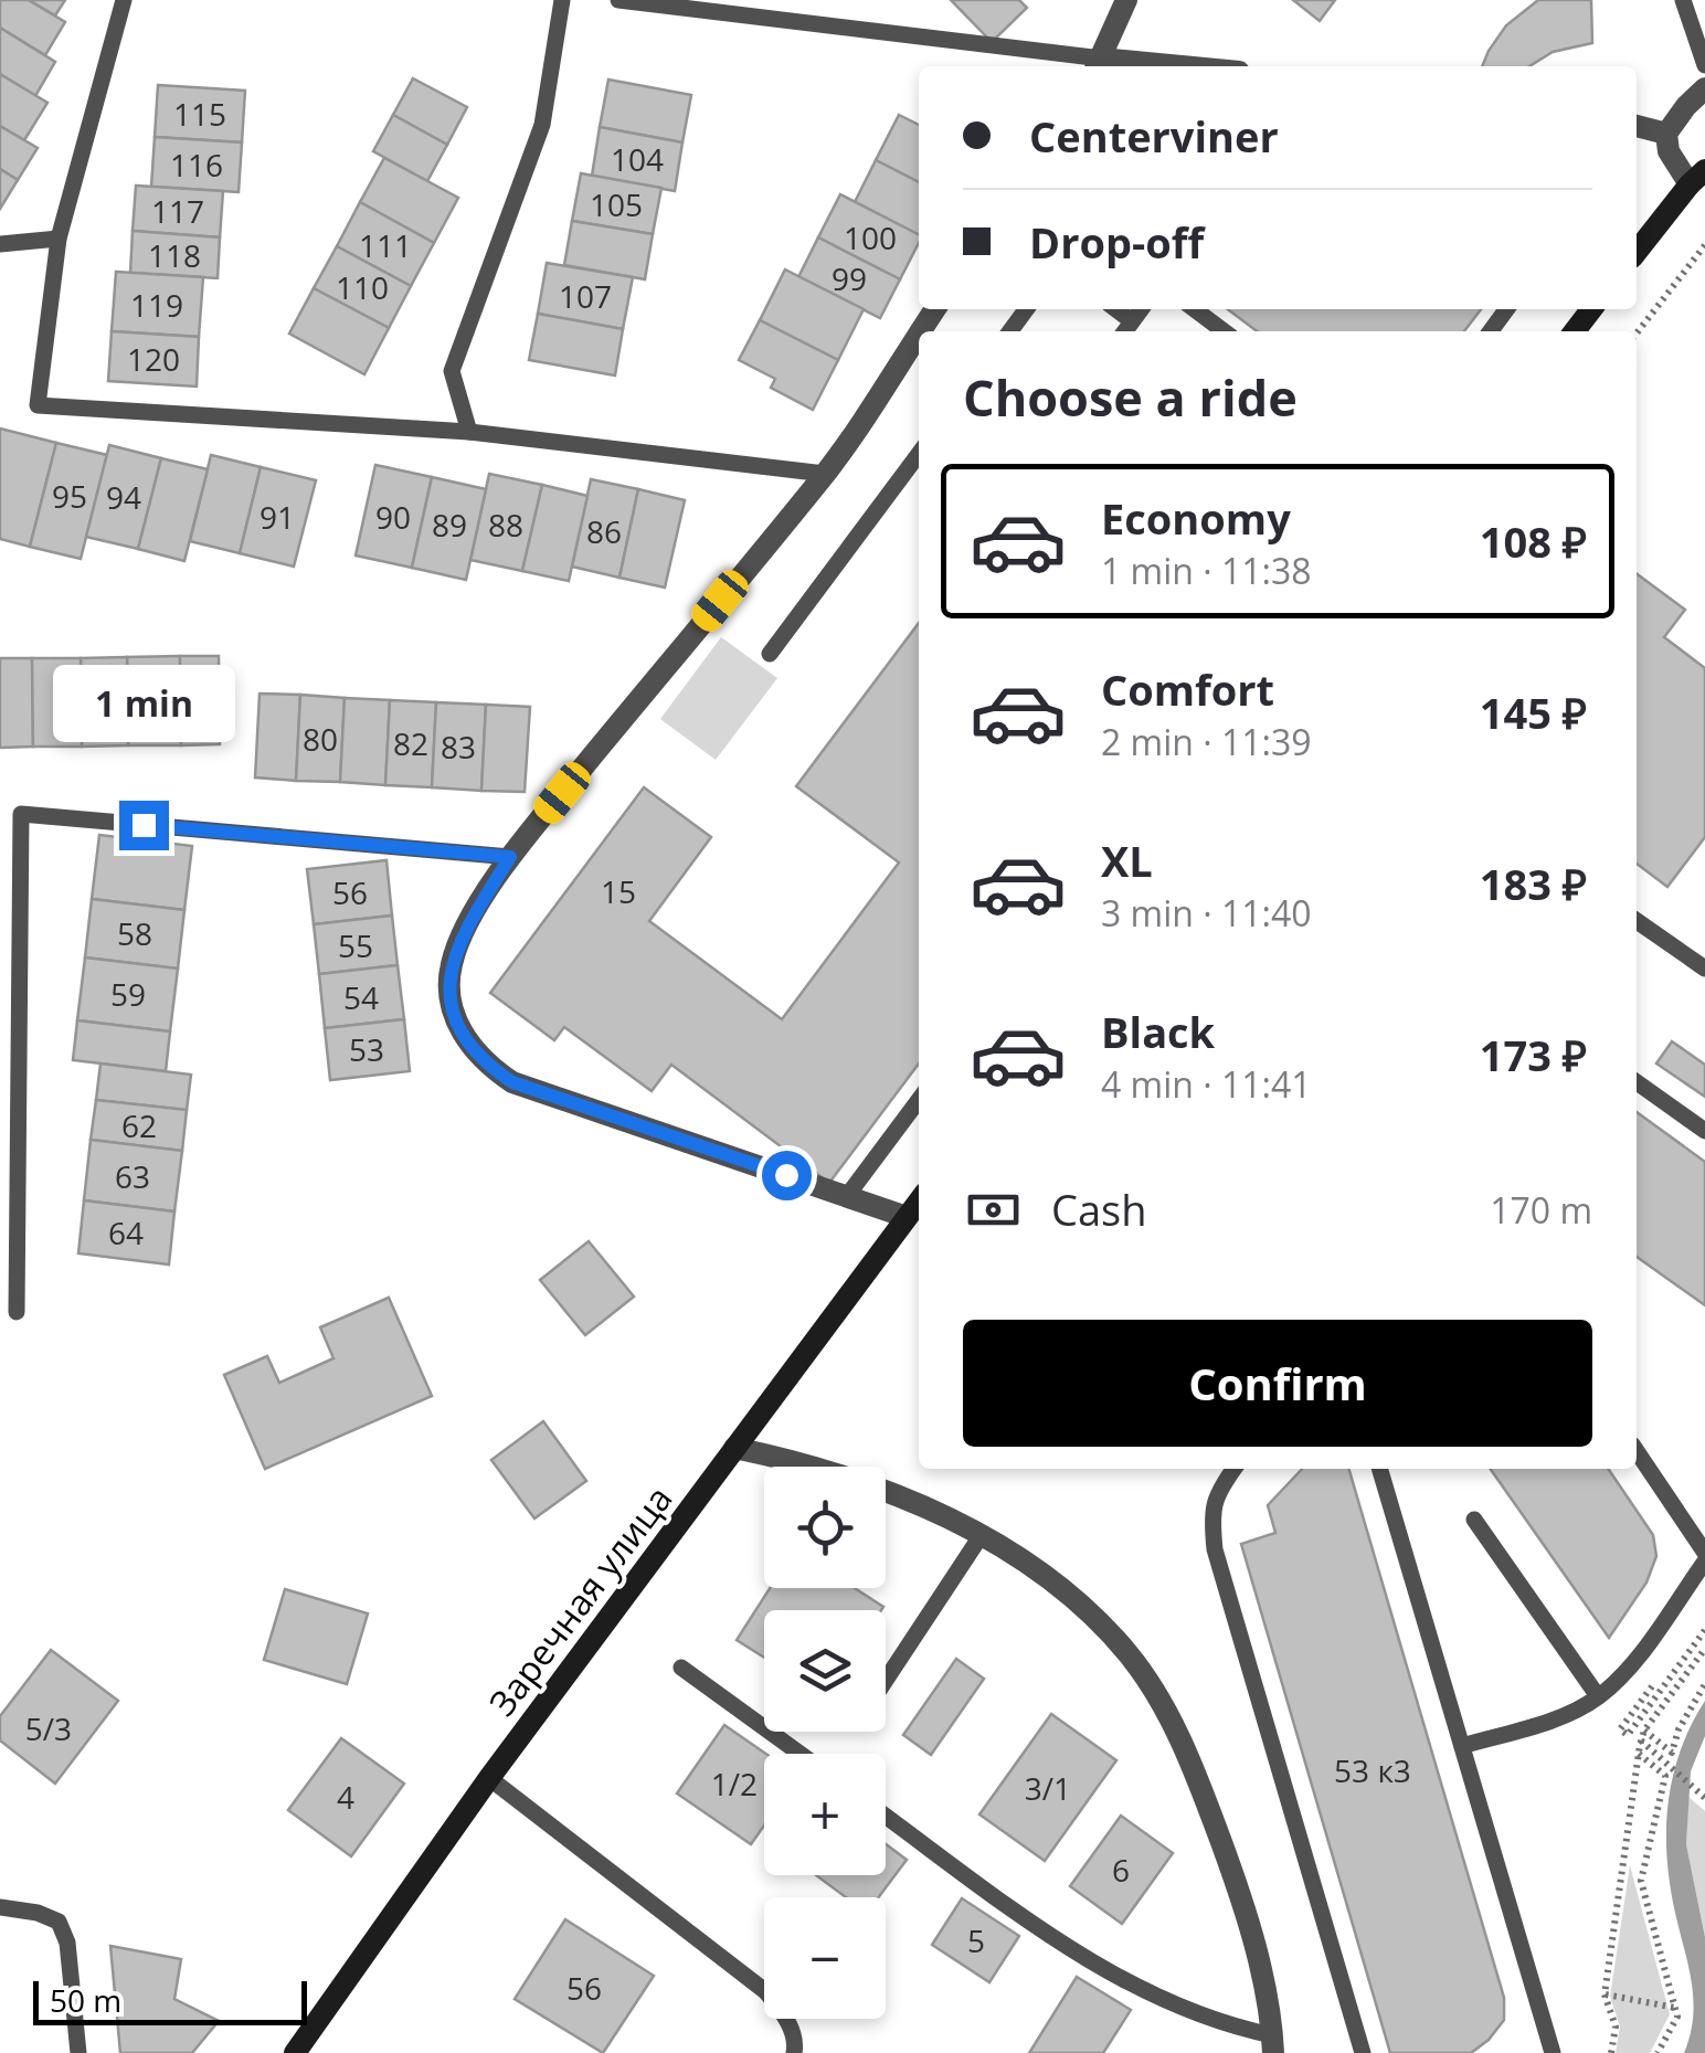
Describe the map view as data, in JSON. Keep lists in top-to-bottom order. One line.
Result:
{"streets":{"main road":["Заречная улица"]},"house_numbers":["115","104","116","105","117","100","111","118","99","110","107","119","120","95","94","91","90","89","88","86","80","82","83","15","56","58","55","59","54","53","62","63","64","5/3","53 к3","1/2","3/1","4","6","5","56"],"scale_bar":"50 m","page":{"banner":["Centerviner","Drop-off"],"heading":"Choose a ride","list":[{"name":"Economy","note":"1 min · 11:38","value":"108 ₽"},{"name":"Comfort","note":"2 min · 11:39","value":"145 ₽"},{"name":"XL","note":"3 min · 11:40","value":"183 ₽"},{"name":"Black","note":"4 min · 11:41","value":"173 ₽"}],"bubble":"1 min","pay":["Cash","170 m"],"buttons":"Confirm","map_buttons":["+","−"],"scale":"50 m"}}
